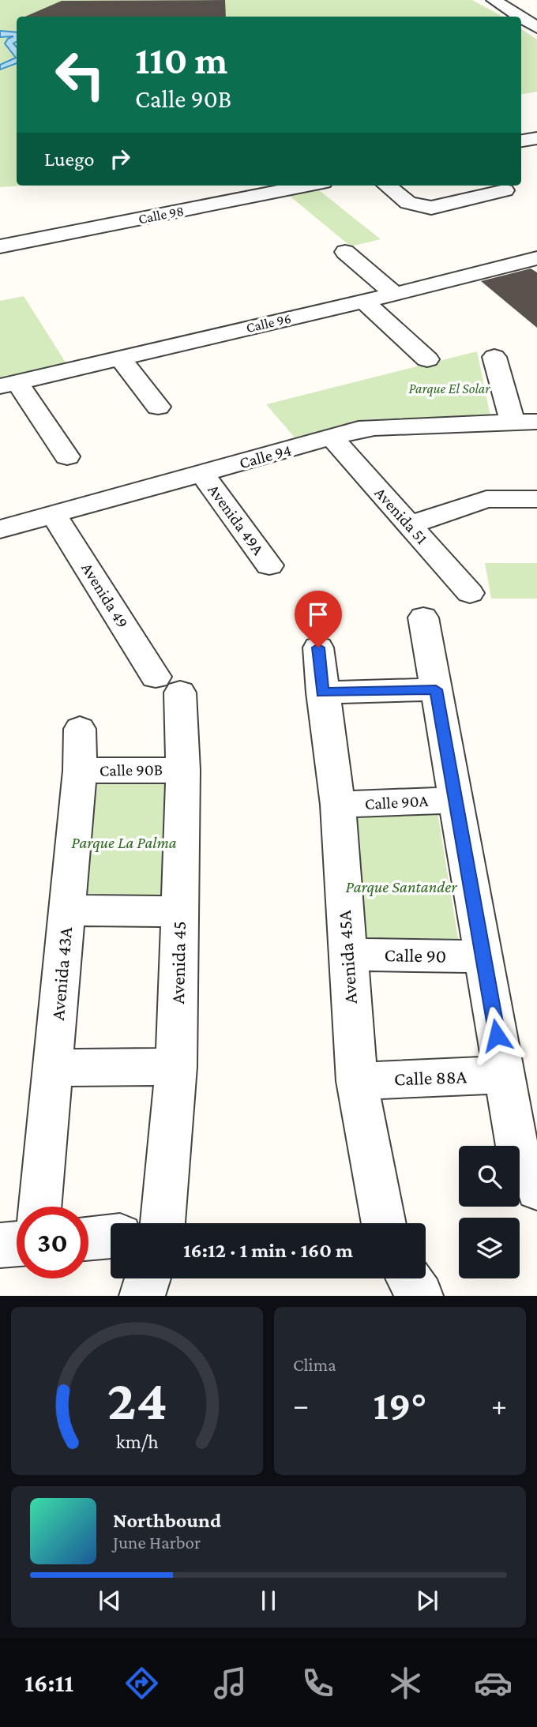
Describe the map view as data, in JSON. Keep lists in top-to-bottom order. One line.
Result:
{"streets":{"street":["Calle 98","Calle 96","Calle 94","Avenida 51","Avenida 49A","Avenida 49","Calle 90B","Calle 90A","Calle 90","Avenida 45A","Avenida 45","Avenida 43A","Calle 88A"]},"crossings":[["Calle 94","Avenida 51"],["Calle 94","Avenida 49A"],["Calle 94","Avenida 49"],["Avenida 49","Avenida 45"],["Calle 90B","Avenida 45"],["Calle 90B","Avenida 43A"],["Calle 90A","Avenida 45A"],["Calle 90","Avenida 45A"],["Avenida 45A","Calle 88A"]],"parks":["Parque El Solar","Parque La Palma","Parque Santander"],"page":{"turn":["110 m","Calle 90B"],"then":"Luego","limit":"30","trip":"16:12 · 1 min · 160 m","tile":"Clima","heat":["−","19°","+"],"song":["Northbound","June Harbor"],"tabs":"16:11","gauge":["24","km/h"]}}
